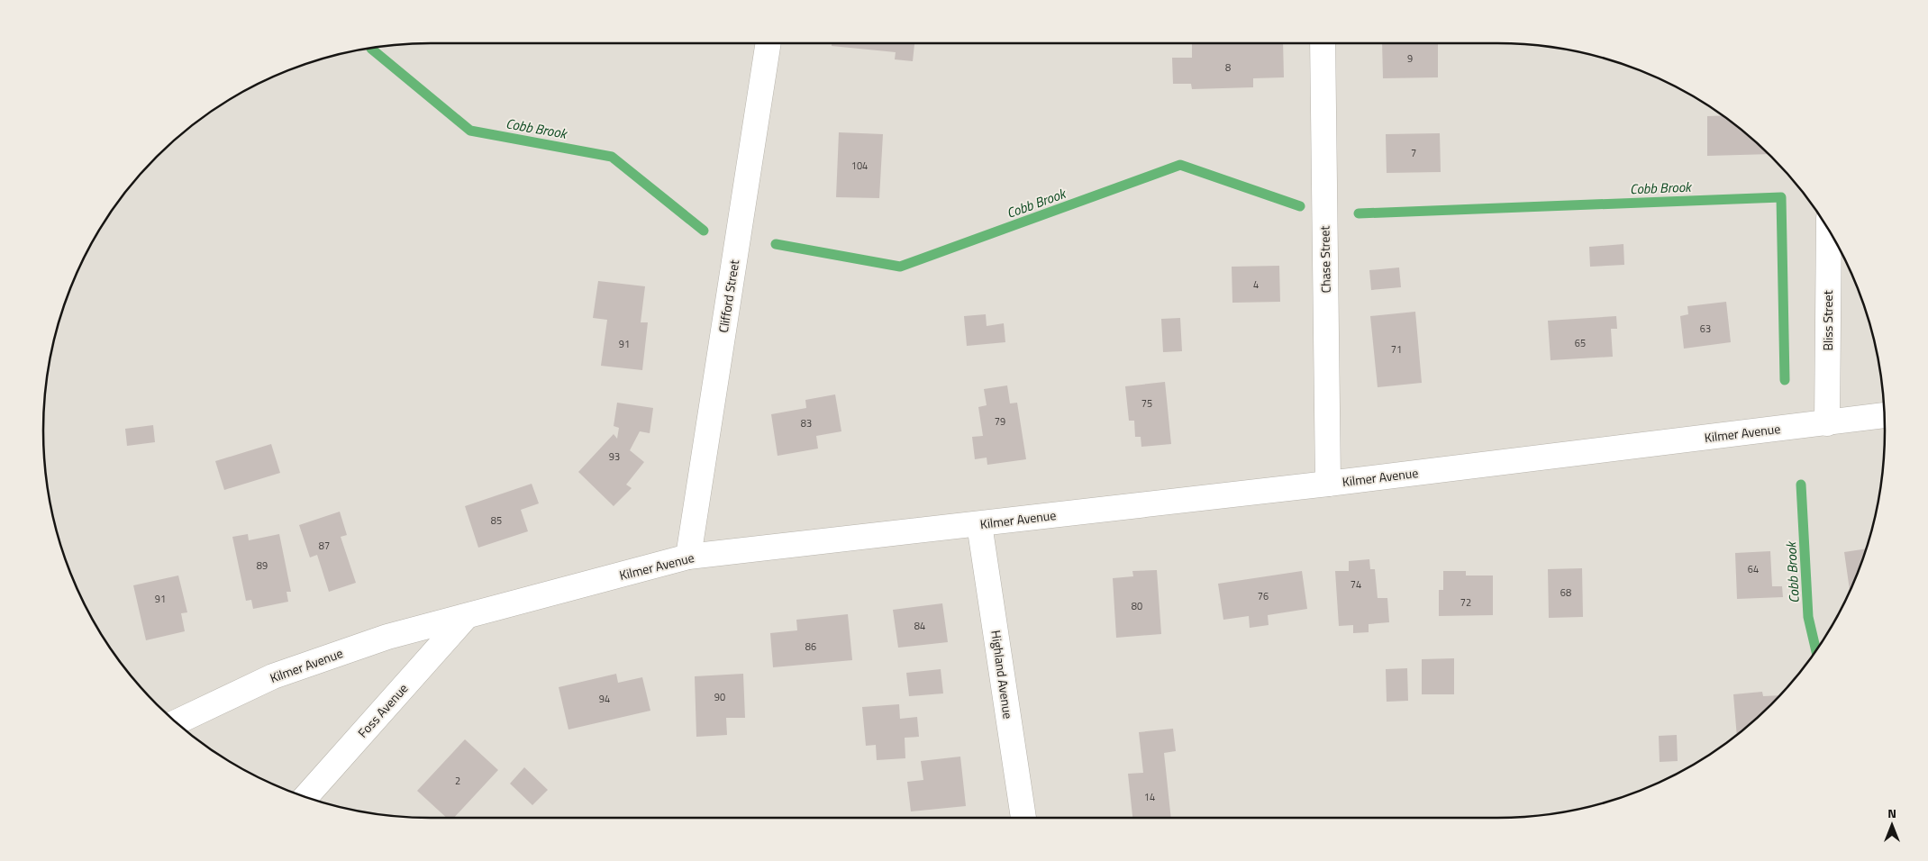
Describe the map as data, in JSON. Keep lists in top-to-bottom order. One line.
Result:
{"streets":{"street":["Chase Street","Clifford Street","Bliss Street","Kilmer Avenue","Highland Avenue","Foss Avenue"]},"crossings":[["Chase Street","Kilmer Avenue"],["Clifford Street","Kilmer Avenue"],["Bliss Street","Kilmer Avenue"],["Kilmer Avenue","Highland Avenue"],["Kilmer Avenue","Foss Avenue"]],"water":["Cobb Brook"],"house_numbers":["9","8","7","104","4","63","65","91","71","75","79","83","93","85","87","89","64","74","68","76","91","72","80","84","86","90","94","2","14"],"north":"top"}
